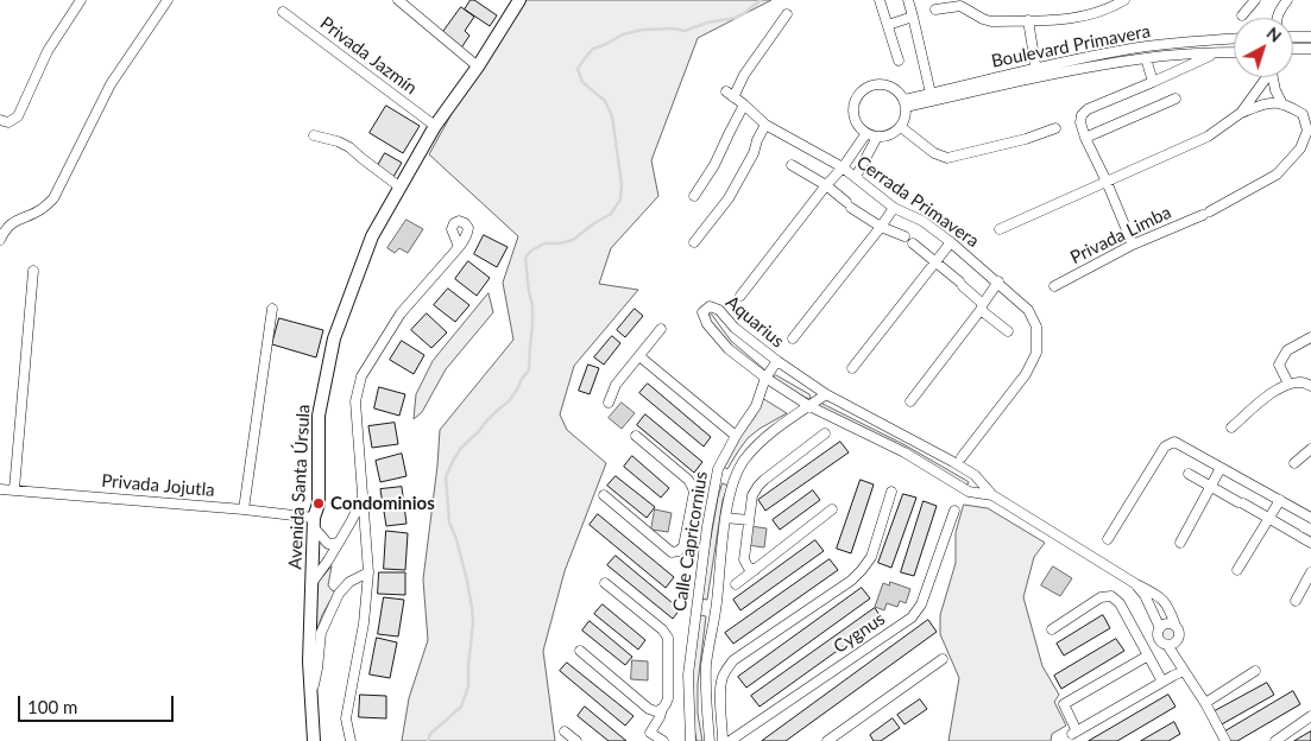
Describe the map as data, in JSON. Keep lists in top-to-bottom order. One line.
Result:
{"streets":{"street":["Boulevard Primavera","Privada Jazmín","Cerrada Primavera","Privada Limba","Aquarius","Privada Jojutla","Avenida Santa Úrsula","Calle Capricornius","Cygnus"]},"crossings":[["Privada Jazmín","Avenida Santa Úrsula"],["Aquarius","Calle Capricornius"],["Privada Jojutla","Avenida Santa Úrsula"]],"places":["Condominios"],"scale_bar":"100 m","north":"top right"}
